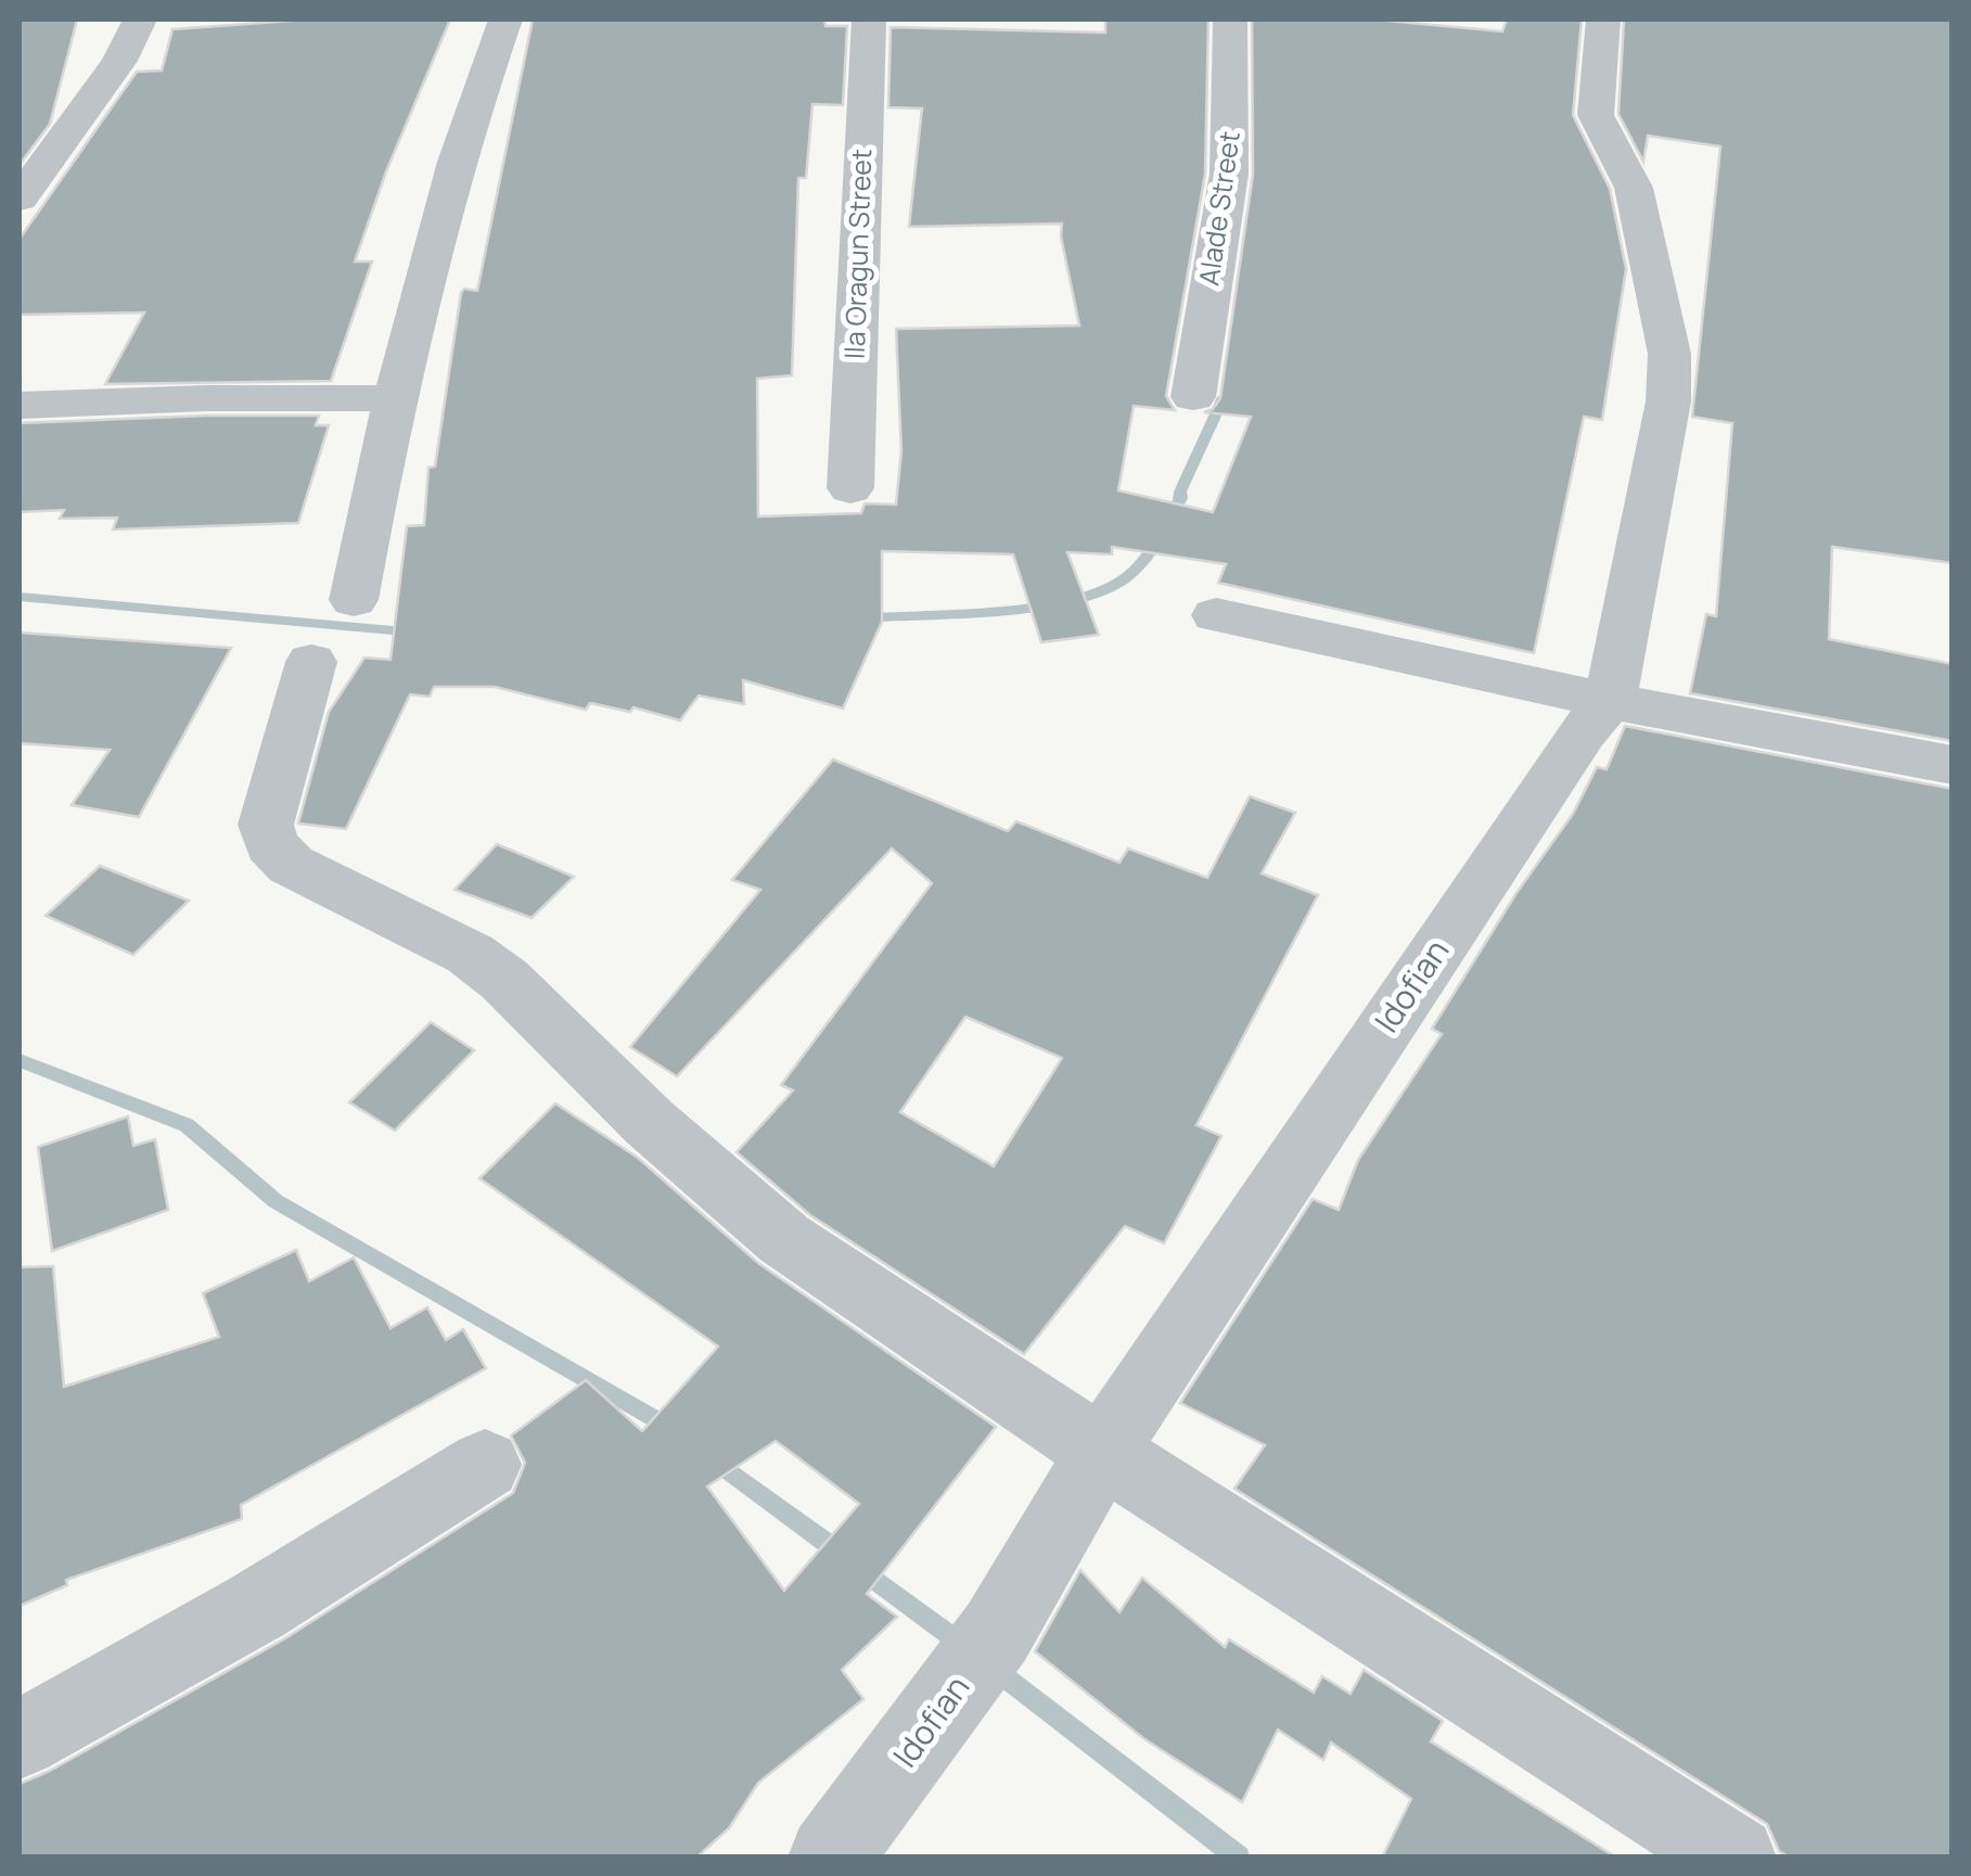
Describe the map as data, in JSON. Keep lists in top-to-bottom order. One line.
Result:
{"streets":{"street":["Alade Street","Ila Oragun Street","Idofian"]}}
